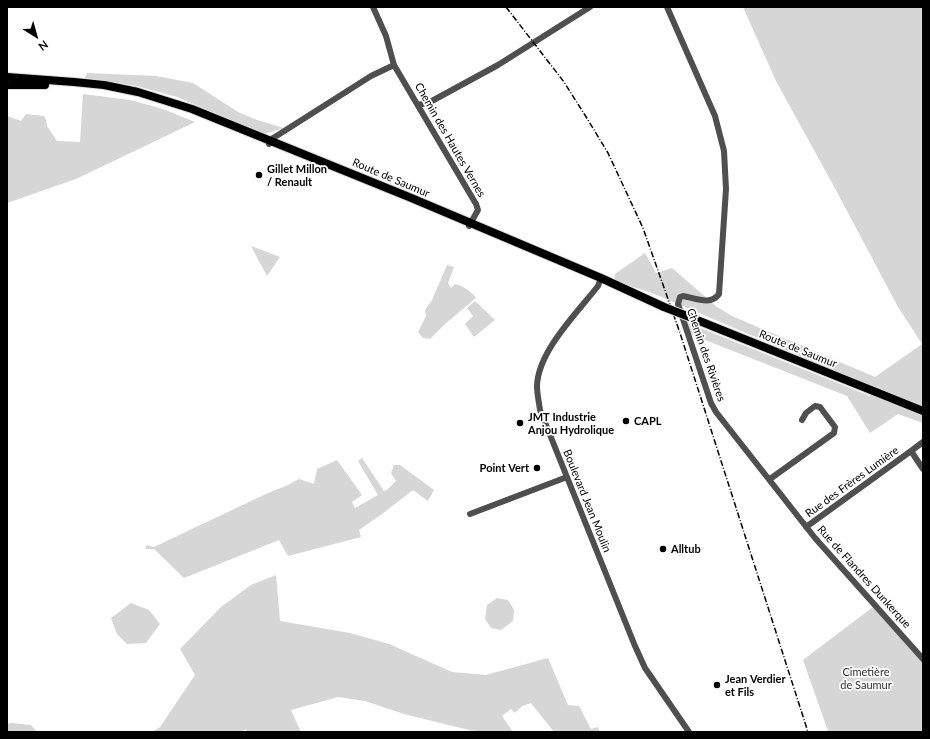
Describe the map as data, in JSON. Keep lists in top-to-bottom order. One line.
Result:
{"streets":{"main road":["Route de Saumur"],"street":["Chemin des Hautes Vernes","Chemin des Rivières","Rue des Frères Lumière","Boulevard Jean Moulin","Rue de Flandres Dunkerque"]},"crossings":[["Chemin des Hautes Vernes","Route de Saumur"],["Route de Saumur","Boulevard Jean Moulin"],["Chemin des Rivières","Rue des Frères Lumière"],["Chemin des Rivières","Rue de Flandres Dunkerque"],["Rue des Frères Lumière","Rue de Flandres Dunkerque"]],"parks":["Cimetière de Saumur"],"places":["Gillet Millon / Renault","CAPL","JMT Industrie Anjou Hydrolique","Point Vert","Alltub","Jean Verdier et Fils"],"north":"bottom right"}
